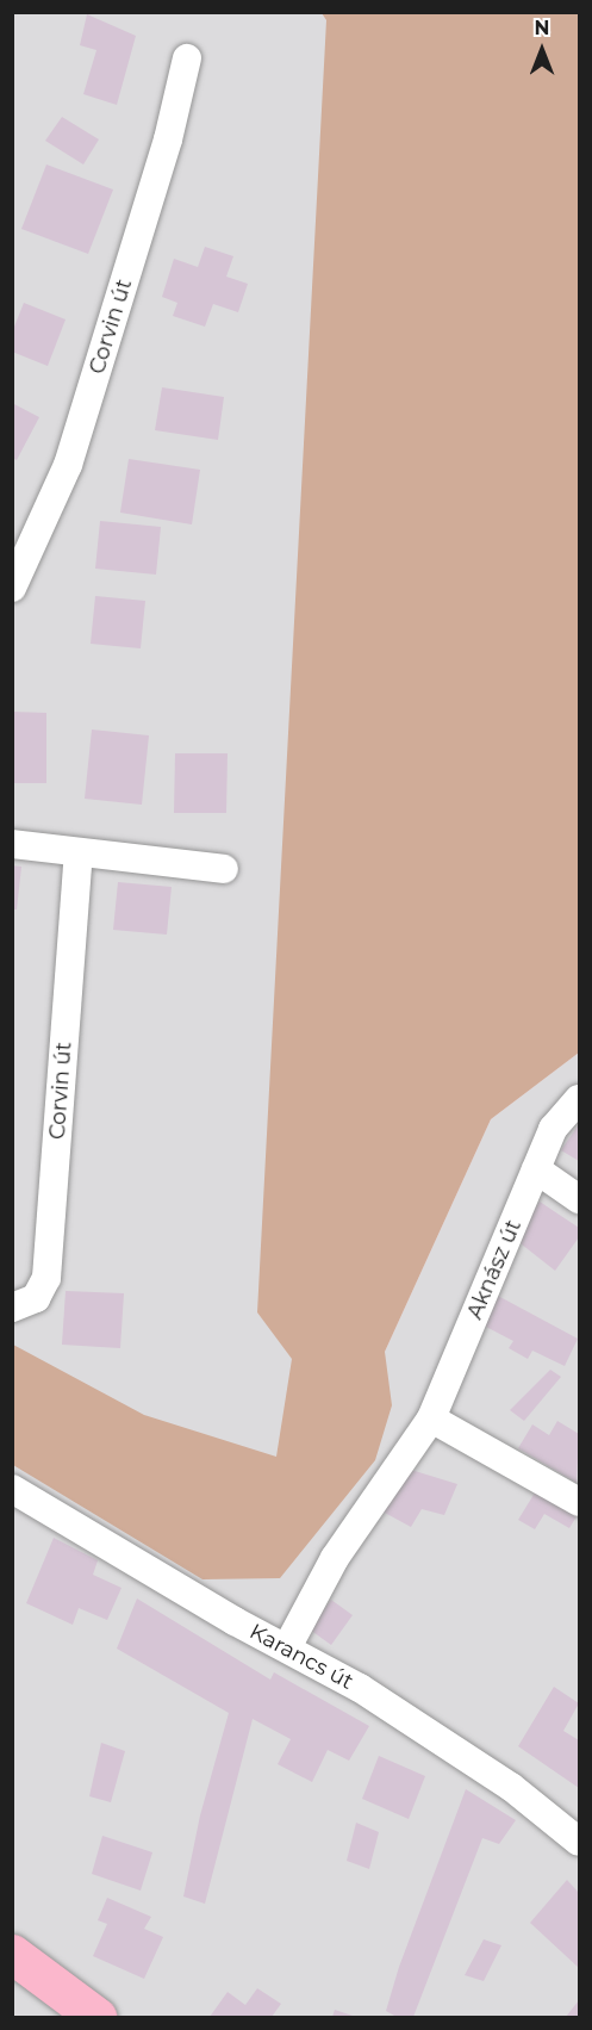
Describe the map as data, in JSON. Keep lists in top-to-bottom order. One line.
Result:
{"streets":{"street":["Corvin út","Aknász út","Karancs út"]},"crossings":[["Aknász út","Karancs út"]],"north":"top"}
